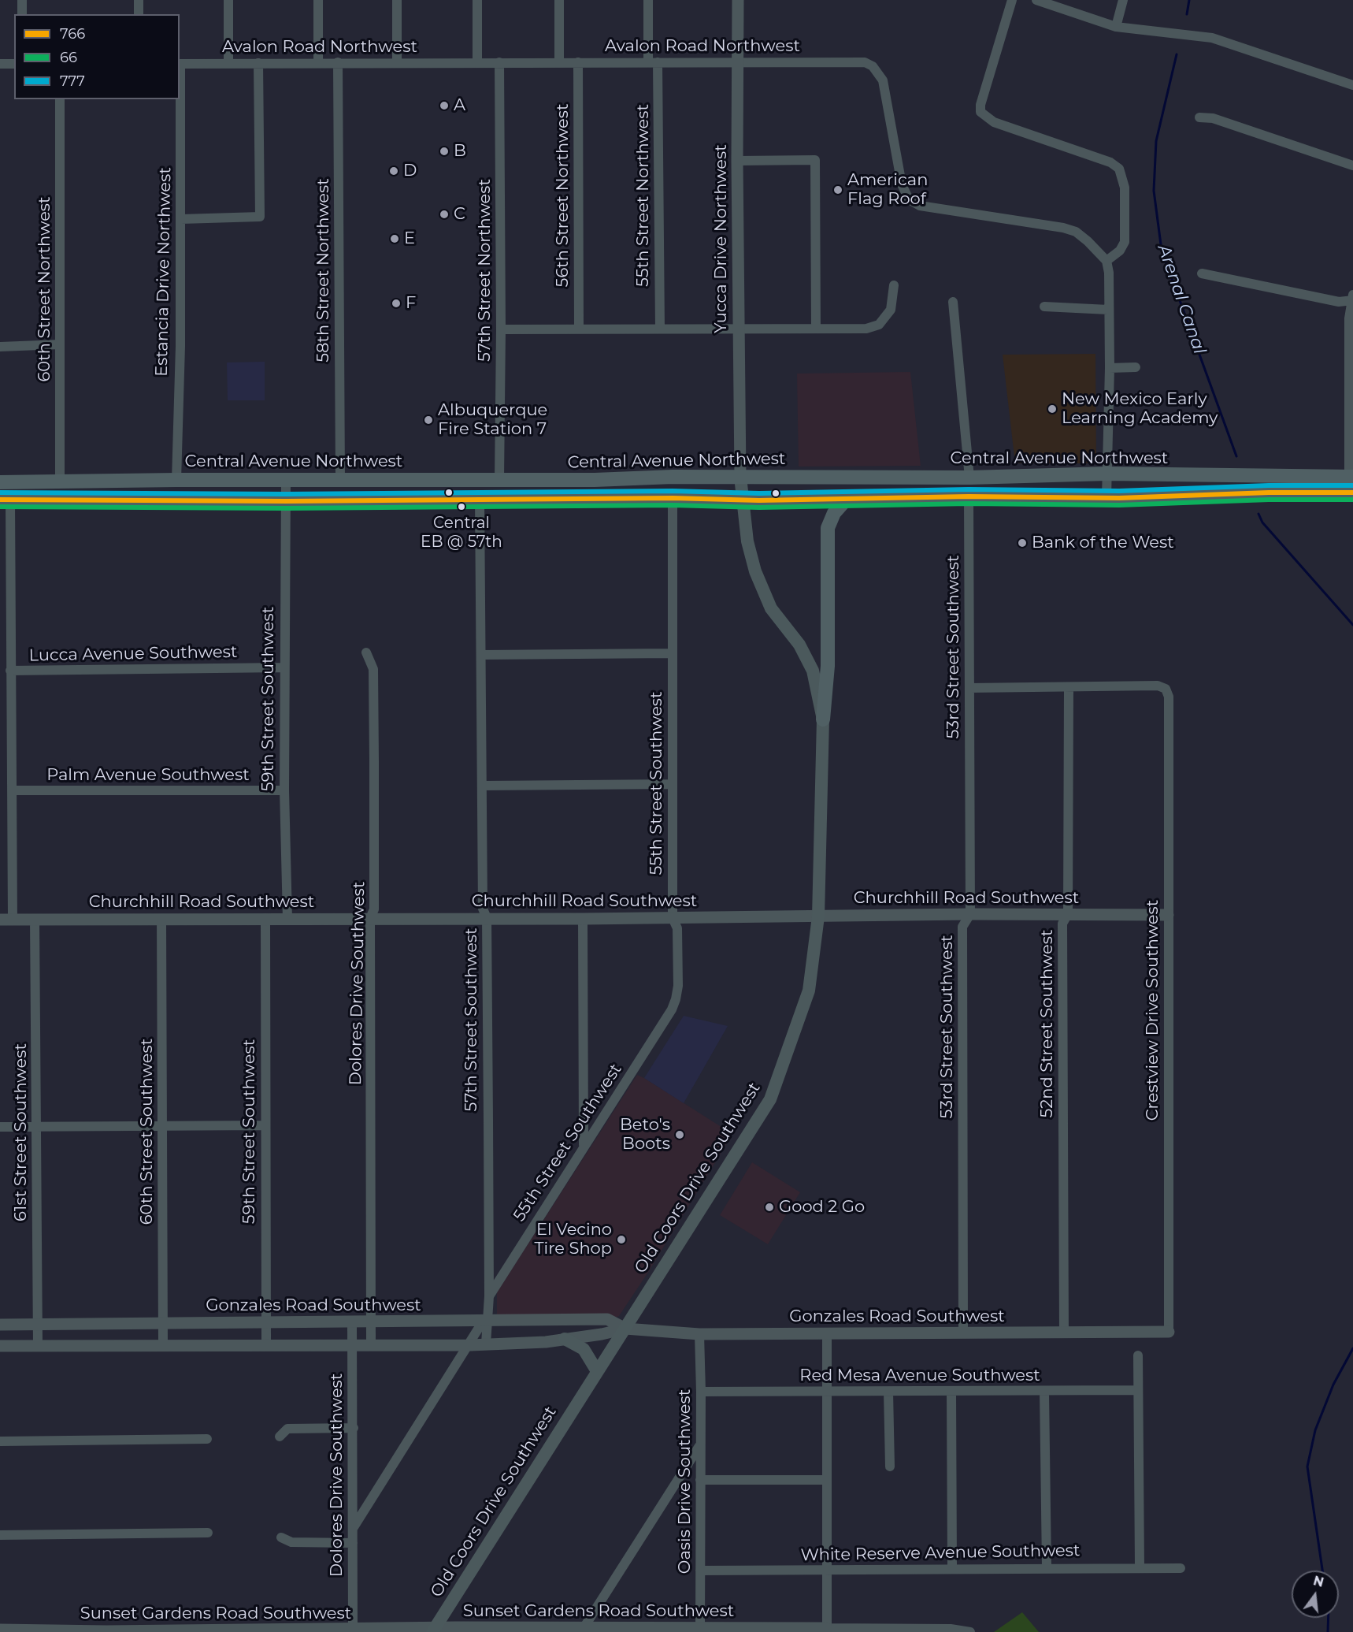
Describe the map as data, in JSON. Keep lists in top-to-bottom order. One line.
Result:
{"streets":{"main road":["Central Avenue Northwest","Old Coors Drive Southwest"],"street":["Avalon Road Northwest","56th Street Northwest","55th Street Northwest","Yucca Drive Northwest","58th Street Northwest","57th Street Northwest","Estancia Drive Northwest","60th Street Northwest","53rd Street Southwest","Lucca Avenue Southwest","59th Street Southwest","Palm Avenue Southwest","55th Street Southwest","Churchhill Road Southwest","Dolores Drive Southwest","Crestview Drive Southwest","57th Street Southwest","52nd Street Southwest","60th Street Southwest","61st Street Southwest","Gonzales Road Southwest","Red Mesa Avenue Southwest","Oasis Drive Southwest","White Reserve Avenue Southwest","Sunset Gardens Road Southwest"]},"crossings":[["Avalon Road Northwest","56th Street Northwest"],["Avalon Road Northwest","55th Street Northwest"],["Avalon Road Northwest","Yucca Drive Northwest"],["Avalon Road Northwest","58th Street Northwest"],["Avalon Road Northwest","57th Street Northwest"],["Avalon Road Northwest","Estancia Drive Northwest"],["Yucca Drive Northwest","Central Avenue Northwest"],["Yucca Drive Northwest","Old Coors Drive Southwest"],["58th Street Northwest","Central Avenue Northwest"],["57th Street Northwest","Central Avenue Northwest"],["Estancia Drive Northwest","Central Avenue Northwest"],["60th Street Northwest","Central Avenue Northwest"],["Central Avenue Northwest","59th Street Southwest"],["Central Avenue Northwest","Old Coors Drive Southwest"],["53rd Street Southwest","Churchhill Road Southwest"],["53rd Street Southwest","Gonzales Road Southwest"],["Lucca Avenue Southwest","59th Street Southwest"],["59th Street Southwest","Palm Avenue Southwest"],["59th Street Southwest","Churchhill Road Southwest"],["59th Street Southwest","Gonzales Road Southwest"],["55th Street Southwest","Churchhill Road Southwest"],["55th Street Southwest","57th Street Southwest"],["Churchhill Road Southwest","Dolores Drive Southwest"],["Churchhill Road Southwest","Crestview Drive Southwest"],["Churchhill Road Southwest","57th Street Southwest"],["Churchhill Road Southwest","52nd Street Southwest"],["Churchhill Road Southwest","60th Street Southwest"],["Churchhill Road Southwest","61st Street Southwest"],["Churchhill Road Southwest","Old Coors Drive Southwest"],["Dolores Drive Southwest","Gonzales Road Southwest"],["Dolores Drive Southwest","Sunset Gardens Road Southwest"],["Crestview Drive Southwest","52nd Street Southwest"],["Crestview Drive Southwest","Gonzales Road Southwest"],["57th Street Southwest","Gonzales Road Southwest"],["52nd Street Southwest","Gonzales Road Southwest"],["60th Street Southwest","Gonzales Road Southwest"],["61st Street Southwest","Gonzales Road Southwest"],["Old Coors Drive Southwest","Gonzales Road Southwest"],["Old Coors Drive Southwest","Sunset Gardens Road Southwest"],["Gonzales Road Southwest","Oasis Drive Southwest"],["Red Mesa Avenue Southwest","Oasis Drive Southwest"],["Oasis Drive Southwest","White Reserve Avenue Southwest"],["Oasis Drive Southwest","Sunset Gardens Road Southwest"]],"water":["Arenal Canal"],"places":["A","B","D","American Flag Roof","C","E","F","New Mexico Early Learning Academy","Albuquerque Fire Station 7","Central EB @ 57th","Bank of the West","Beto's Boots","Good 2 Go","El Vecino Tire Shop"],"lines":["transit line 777","transit line 766","transit line 66"],"legend":["766","66","777"],"north":"top"}
